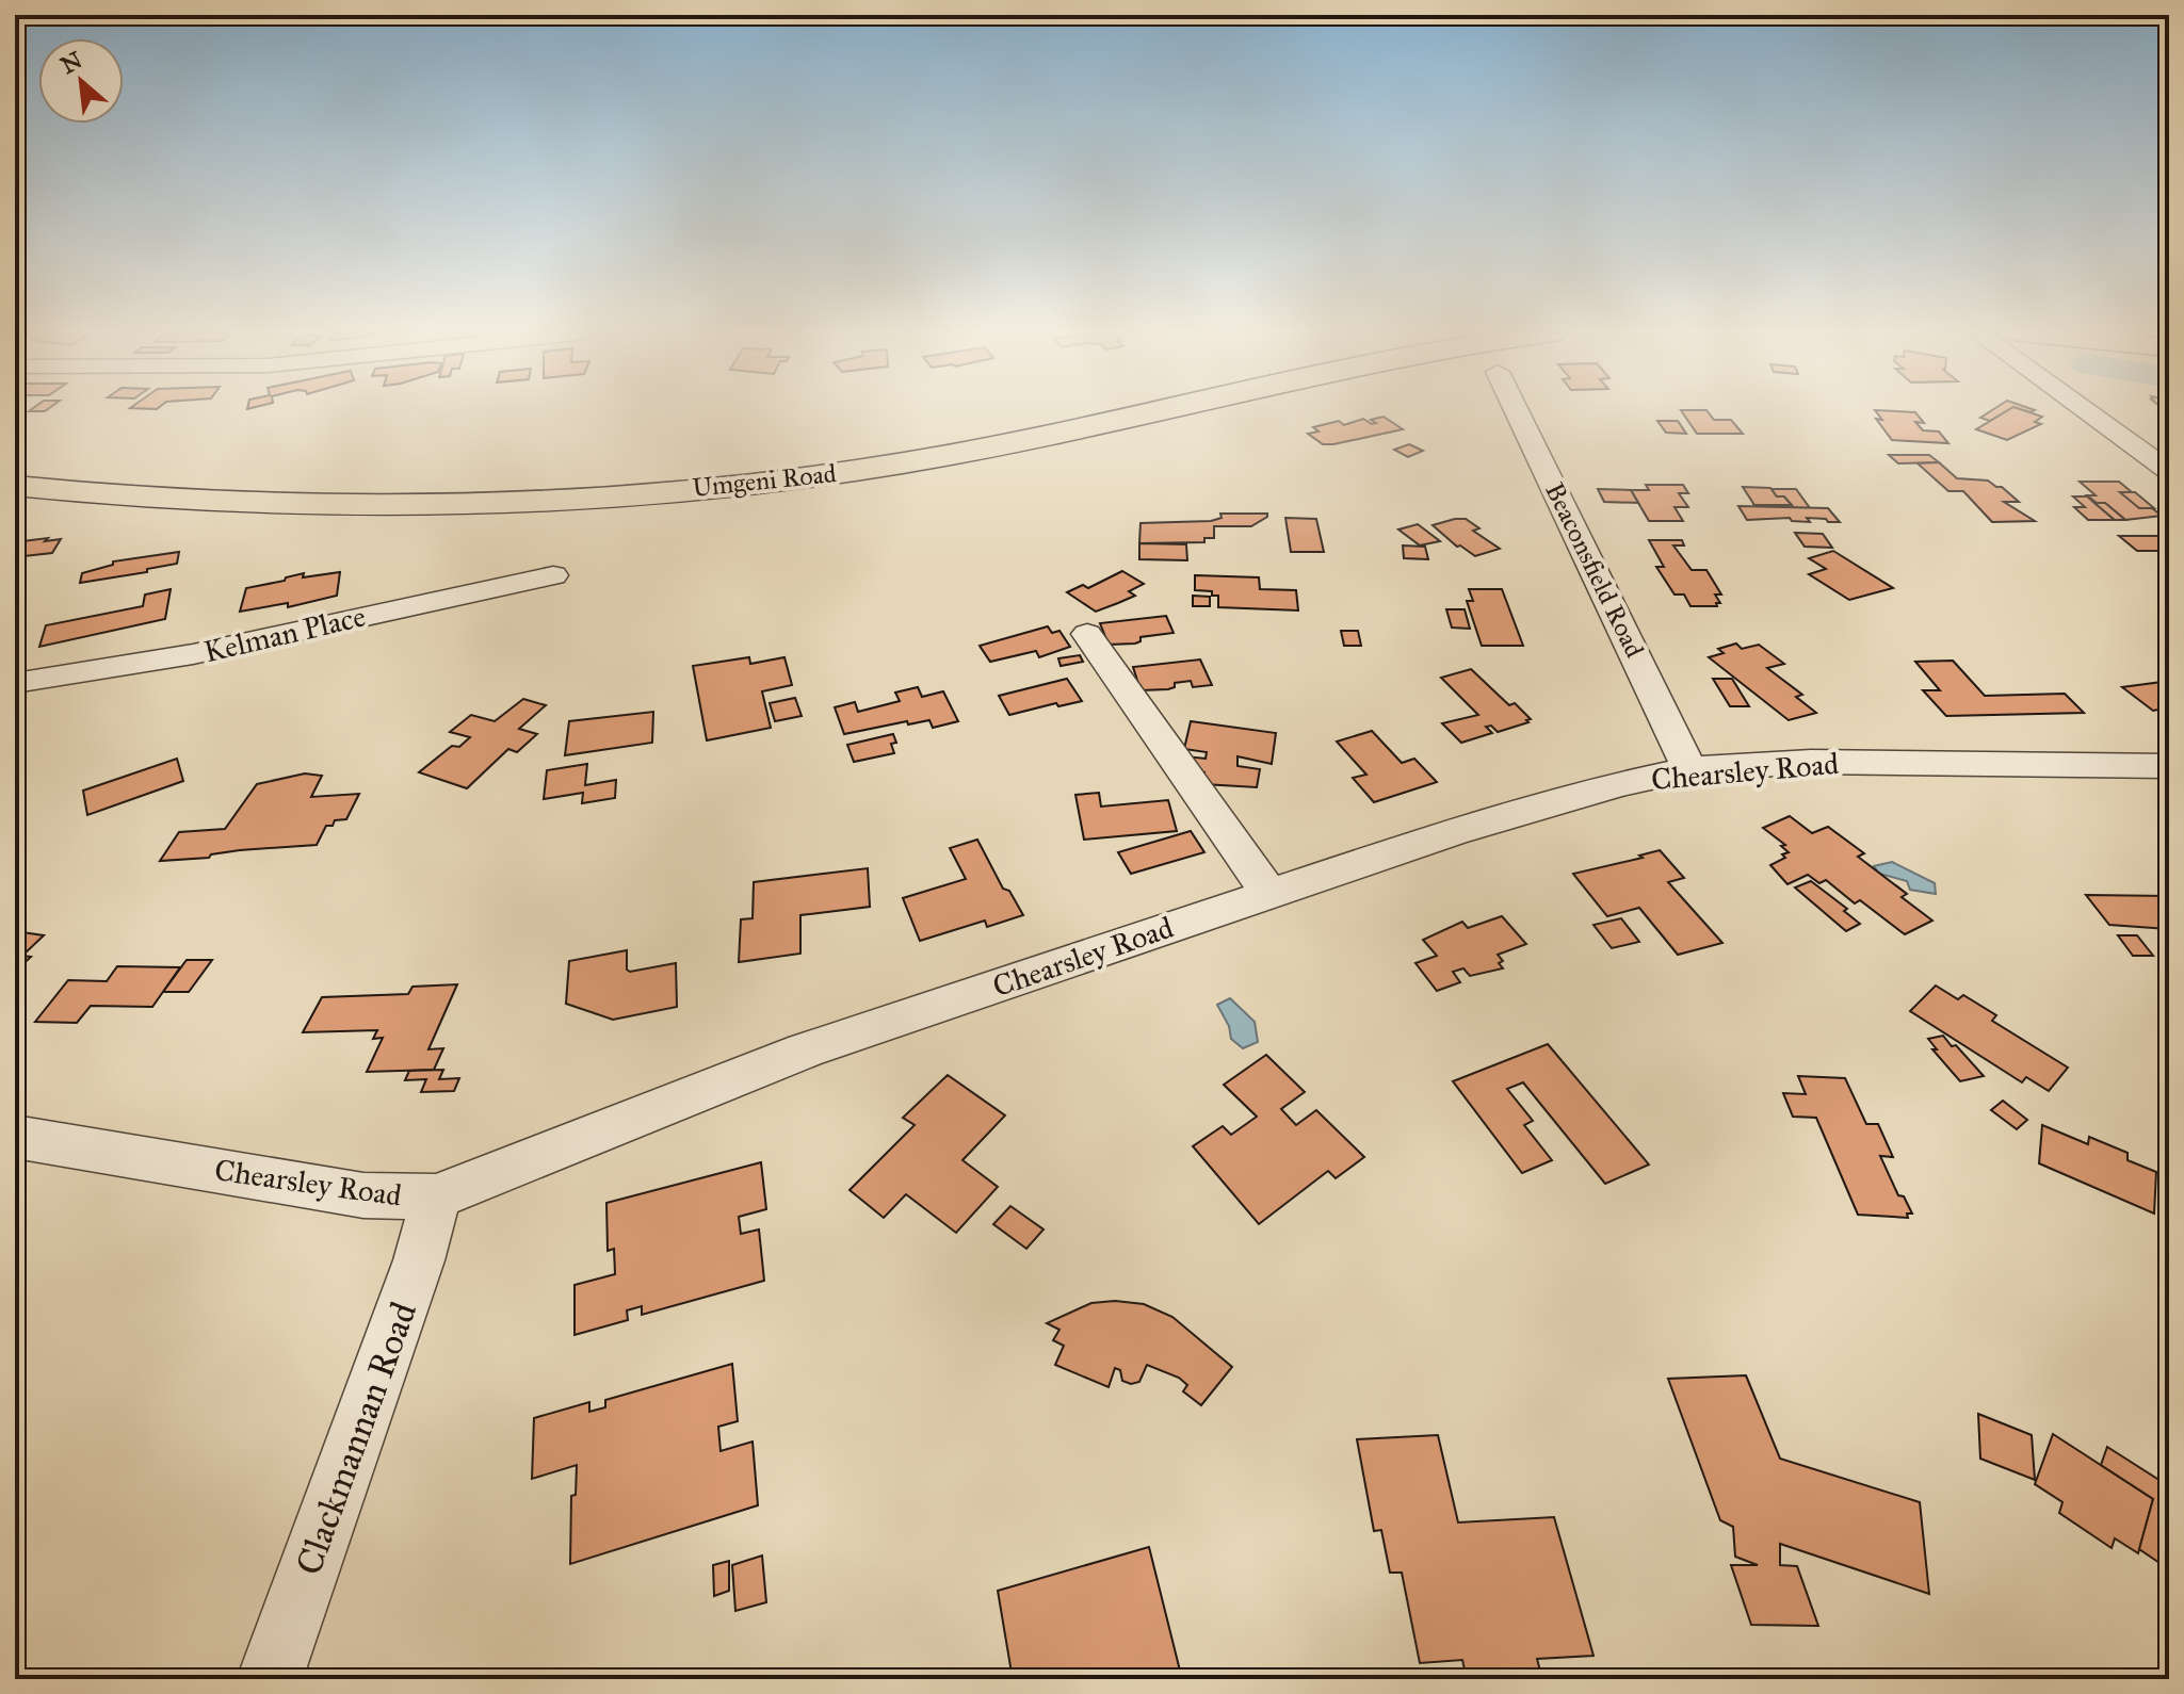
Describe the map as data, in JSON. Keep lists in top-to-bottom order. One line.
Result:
{"streets":{"highway":["Umgeni Road"],"street":["Beaconsfield Road","Kelman Place","Chearsley Road","Clackmannan Road"]},"crossings":[["Beaconsfield Road","Chearsley Road"],["Chearsley Road","Clackmannan Road"]],"north":"top left"}
